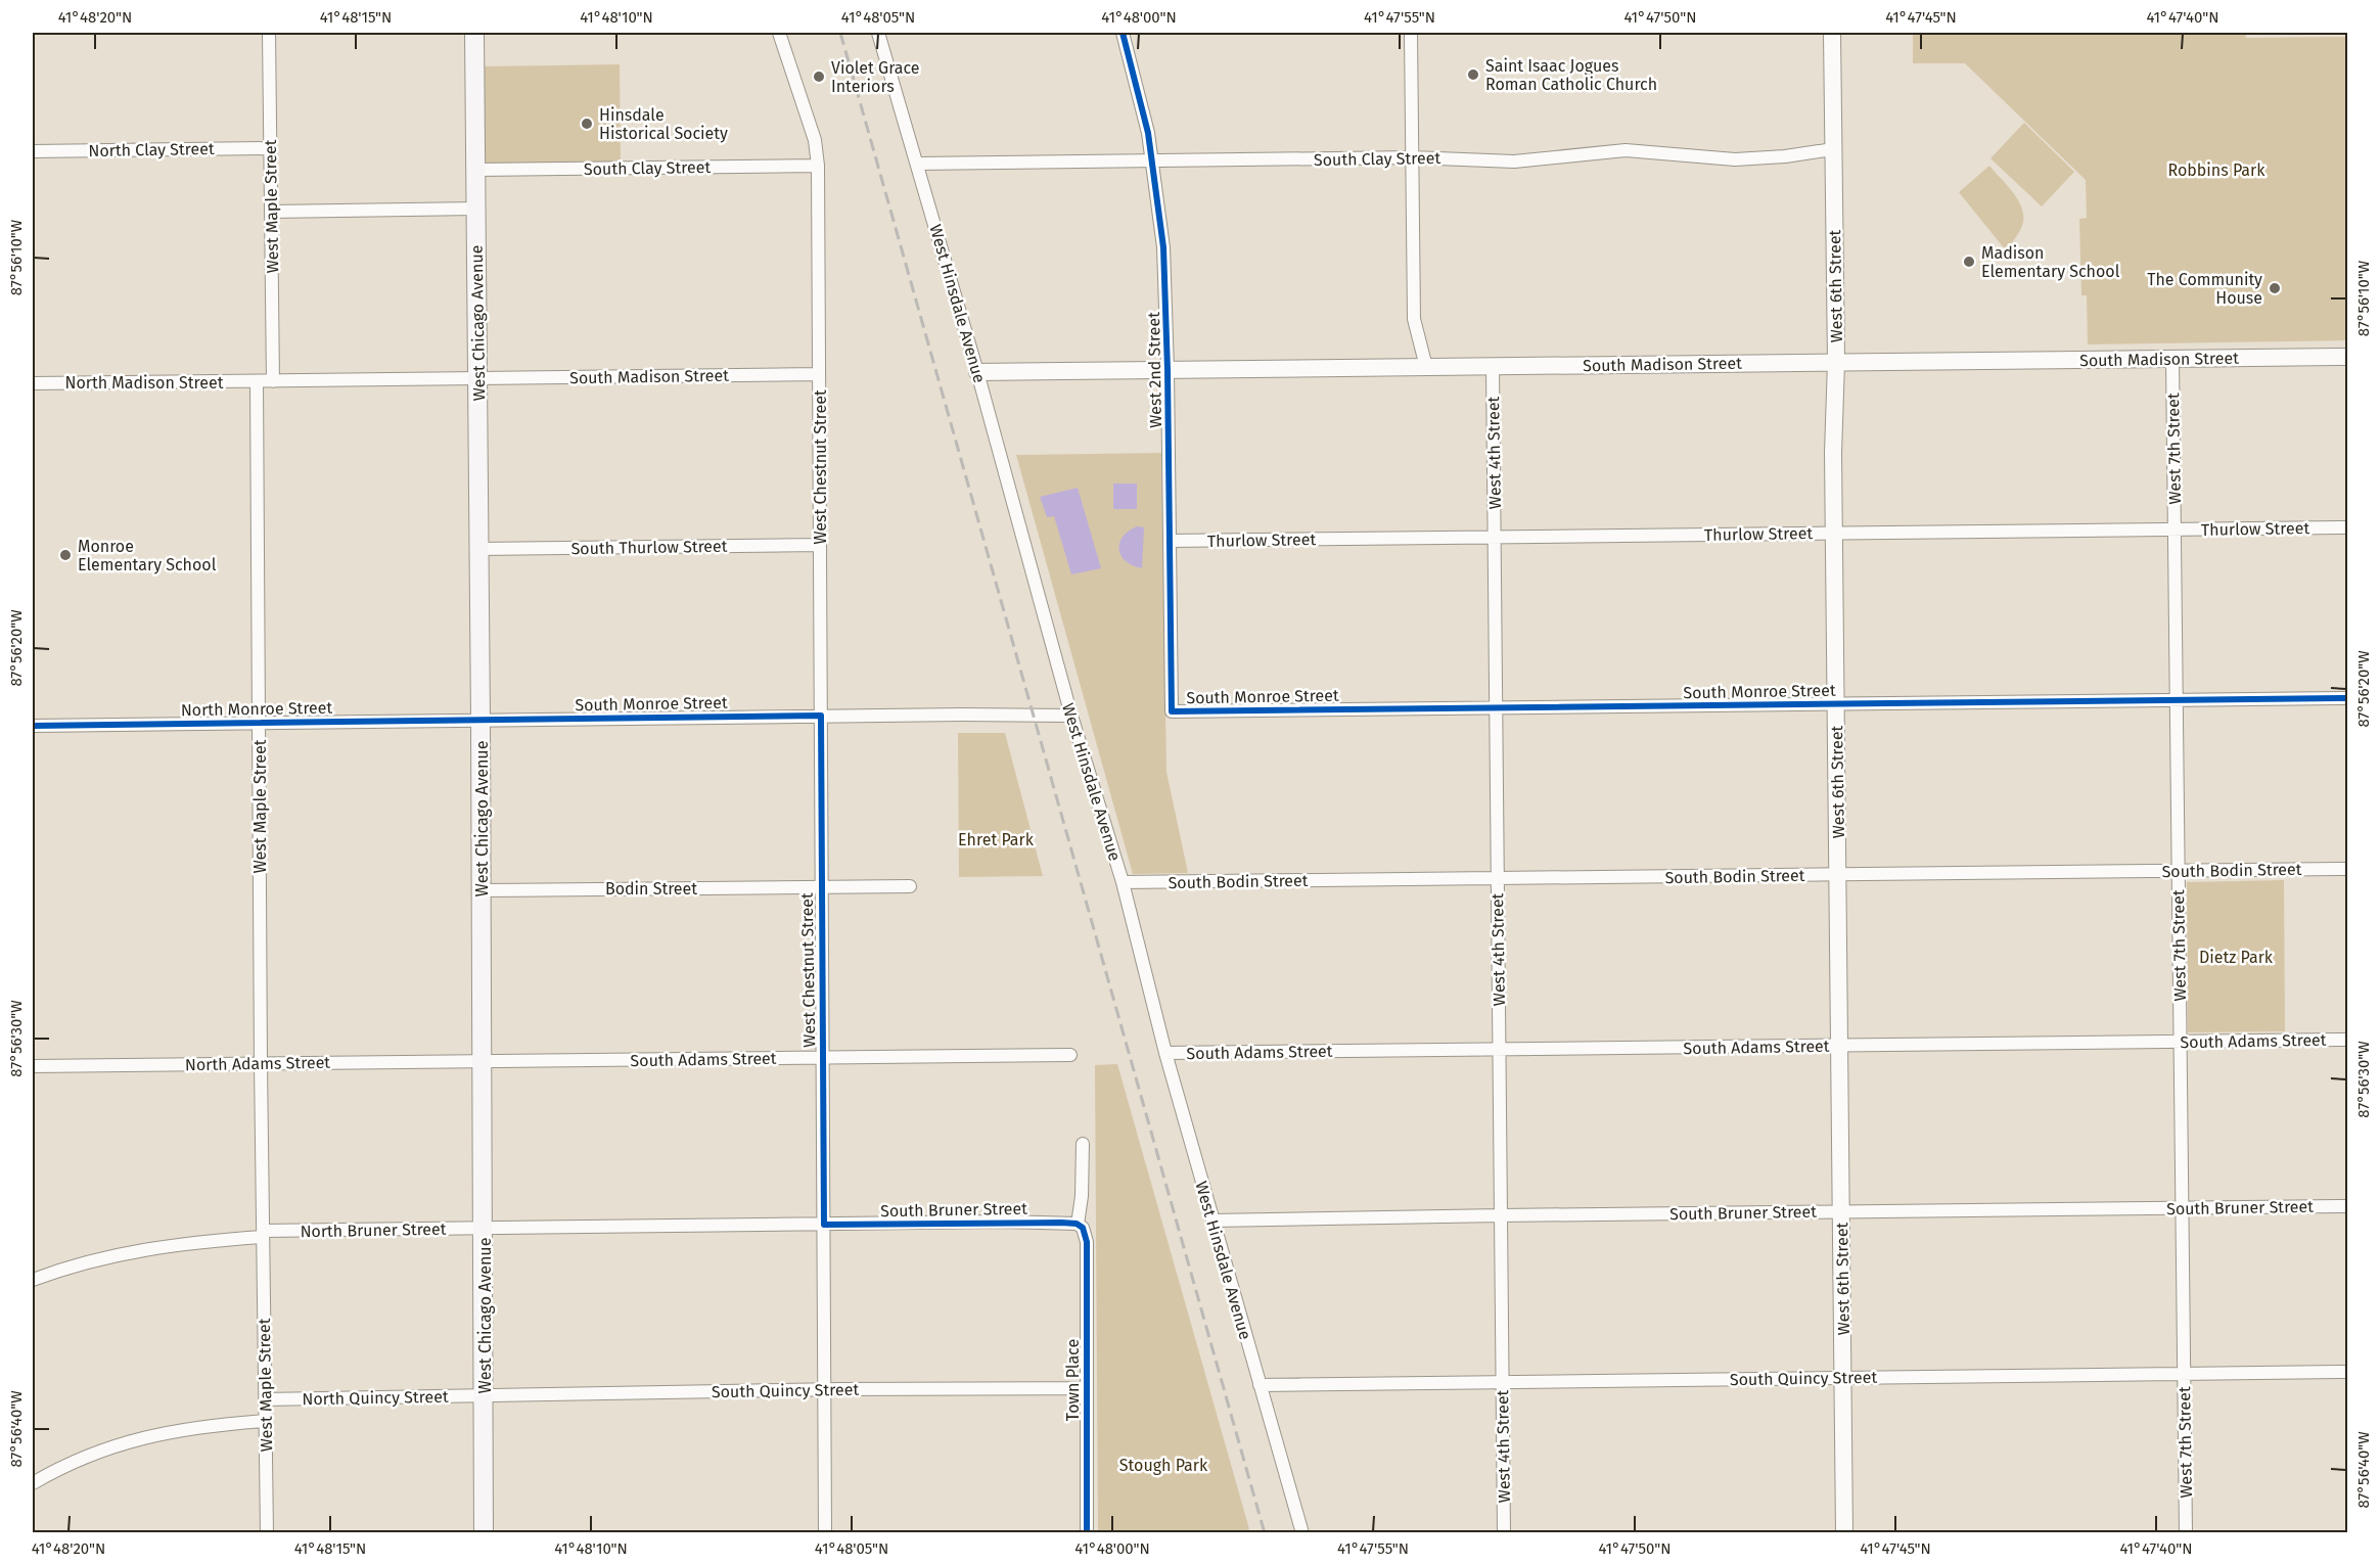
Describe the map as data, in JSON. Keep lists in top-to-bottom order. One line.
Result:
{"streets":{"main road":["West Chicago Avenue"],"street":["North Clay Street","South Clay Street","West Maple Street","West 6th Street","West Hinsdale Avenue","South Madison Street","West 2nd Street","North Madison Street","West 7th Street","West 4th Street","West Chestnut Street","Thurlow Street","South Thurlow Street","South Monroe Street","North Monroe Street","South Bodin Street","Bodin Street","South Adams Street","North Adams Street","South Bruner Street","North Bruner Street","South Quincy Street","Town Place","North Quincy Street"]},"crossings":[["North Clay Street","West Maple Street"],["South Clay Street","West 6th Street"],["South Clay Street","West Hinsdale Avenue"],["South Clay Street","West Chicago Avenue"],["South Clay Street","West 2nd Street"],["South Clay Street","West Chestnut Street"],["West Maple Street","North Madison Street"],["West Maple Street","North Monroe Street"],["West Maple Street","North Adams Street"],["West Maple Street","North Bruner Street"],["West Maple Street","North Quincy Street"],["West 6th Street","South Madison Street"],["West 6th Street","Thurlow Street"],["West 6th Street","South Monroe Street"],["West 6th Street","South Bodin Street"],["West 6th Street","South Adams Street"],["West 6th Street","South Bruner Street"],["West 6th Street","South Quincy Street"],["West Hinsdale Avenue","South Madison Street"],["West Hinsdale Avenue","South Monroe Street"],["West Hinsdale Avenue","South Bodin Street"],["West Hinsdale Avenue","South Adams Street"],["West Hinsdale Avenue","South Bruner Street"],["West Hinsdale Avenue","South Quincy Street"],["West Chicago Avenue","South Madison Street"],["West Chicago Avenue","South Thurlow Street"],["West Chicago Avenue","South Monroe Street"],["West Chicago Avenue","North Monroe Street"],["West Chicago Avenue","Bodin Street"],["West Chicago Avenue","South Adams Street"],["West Chicago Avenue","North Adams Street"],["West Chicago Avenue","South Bruner Street"],["West Chicago Avenue","North Bruner Street"],["West Chicago Avenue","South Quincy Street"],["West Chicago Avenue","North Quincy Street"],["South Madison Street","West 2nd Street"],["South Madison Street","West 7th Street"],["South Madison Street","West 4th Street"],["South Madison Street","West Chestnut Street"],["West 2nd Street","Thurlow Street"],["West 2nd Street","South Monroe Street"],["West 7th Street","Thurlow Street"],["West 7th Street","South Monroe Street"],["West 7th Street","South Bodin Street"],["West 7th Street","South Adams Street"],["West 7th Street","South Bruner Street"],["West 7th Street","South Quincy Street"],["West 4th Street","Thurlow Street"],["West 4th Street","South Monroe Street"],["West 4th Street","South Bodin Street"],["West 4th Street","South Adams Street"],["West 4th Street","South Bruner Street"],["West 4th Street","South Quincy Street"],["West Chestnut Street","South Thurlow Street"],["West Chestnut Street","South Monroe Street"],["West Chestnut Street","Bodin Street"],["West Chestnut Street","South Adams Street"],["West Chestnut Street","South Bruner Street"],["West Chestnut Street","South Quincy Street"],["South Monroe Street","North Monroe Street"],["South Adams Street","North Adams Street"],["South Bruner Street","North Bruner Street"],["South Bruner Street","Town Place"],["South Quincy Street","Town Place"],["South Quincy Street","North Quincy Street"]],"parks":["Robbins Park","Ehret Park","Dietz Park","Stough Park"],"places":["Saint Isaac Jogues Roman Catholic Church","Violet Grace Interiors","Hinsdale Historical Society","Madison Elementary School","The Community House","Monroe Elementary School"],"coordinates":["41°48'20\"N","41°48'15\"N","41°48'10\"N","41°48'05\"N","41°48'00\"N","41°47'55\"N","41°47'50\"N","41°47'45\"N","41°47'40\"N","87°56'10\"W","87°56'20\"W","87°56'30\"W","87°56'40\"W"]}
